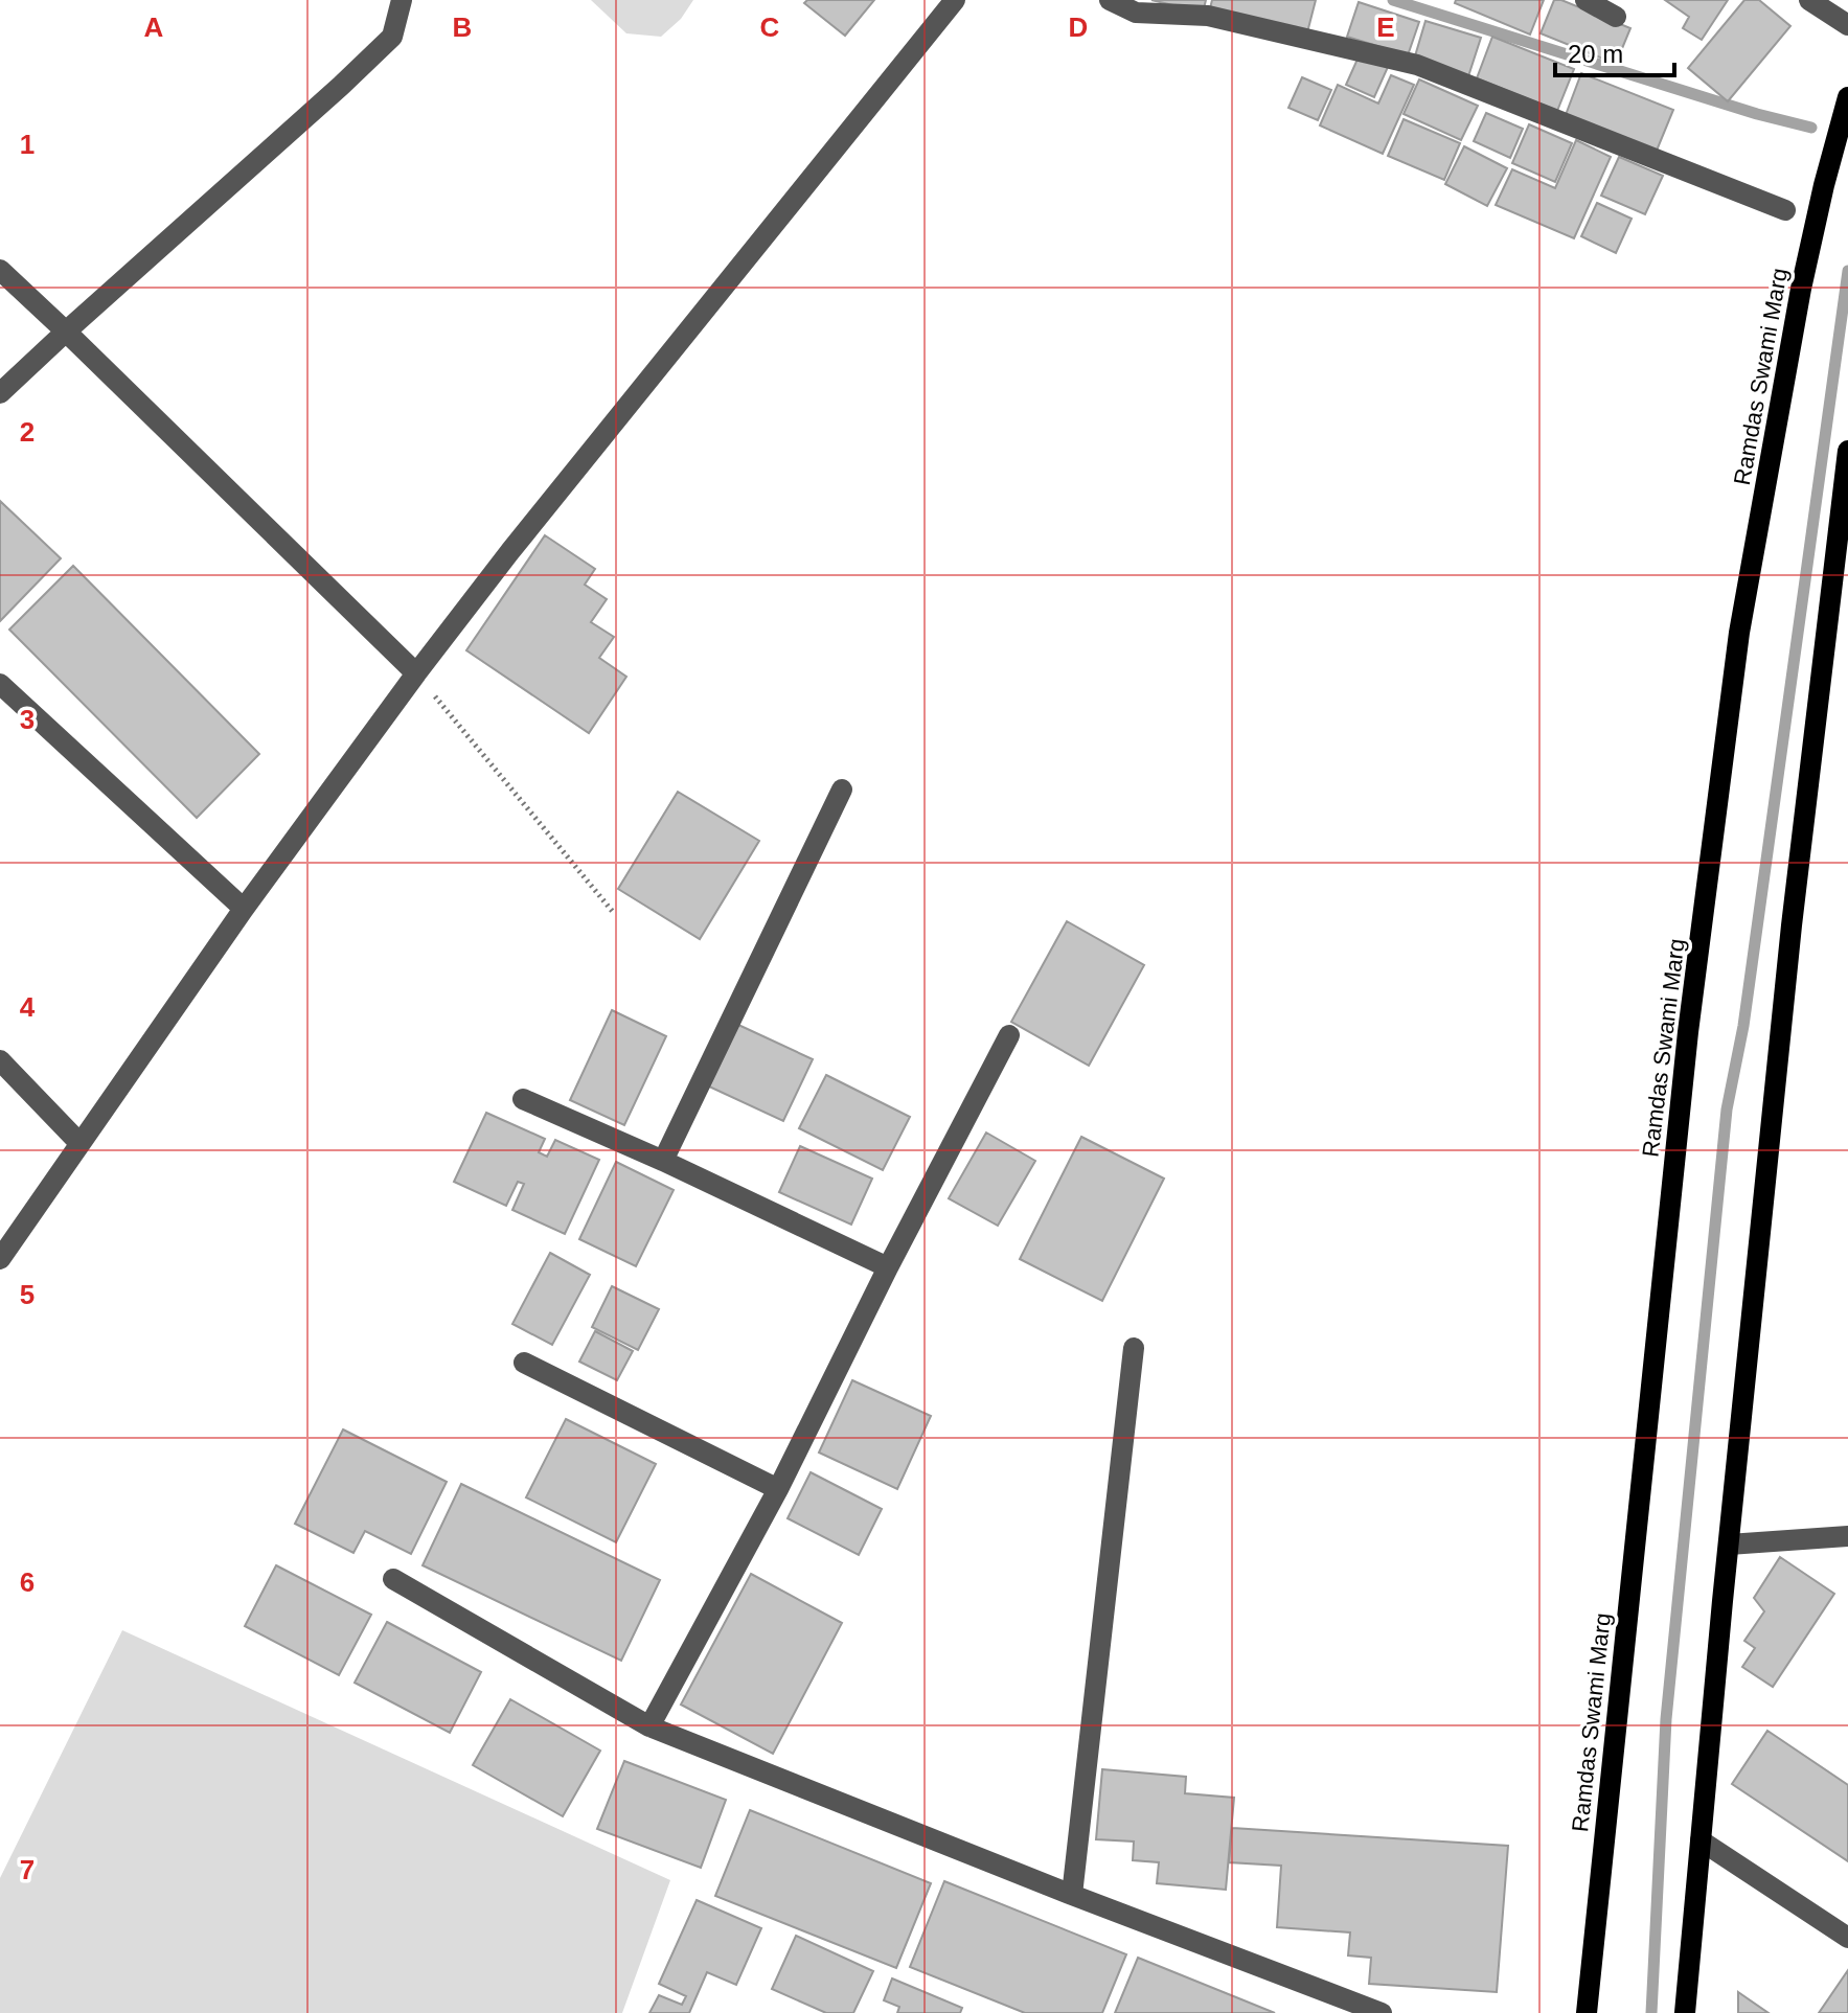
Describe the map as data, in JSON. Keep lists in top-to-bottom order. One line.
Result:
{"streets":{"main road":["Ramdas Swami Marg"]},"scale_bar":"20 m","grid":{"columns":["A","B","C","D","E"],"rows":["1","2","3","4","5","6","7"]}}
